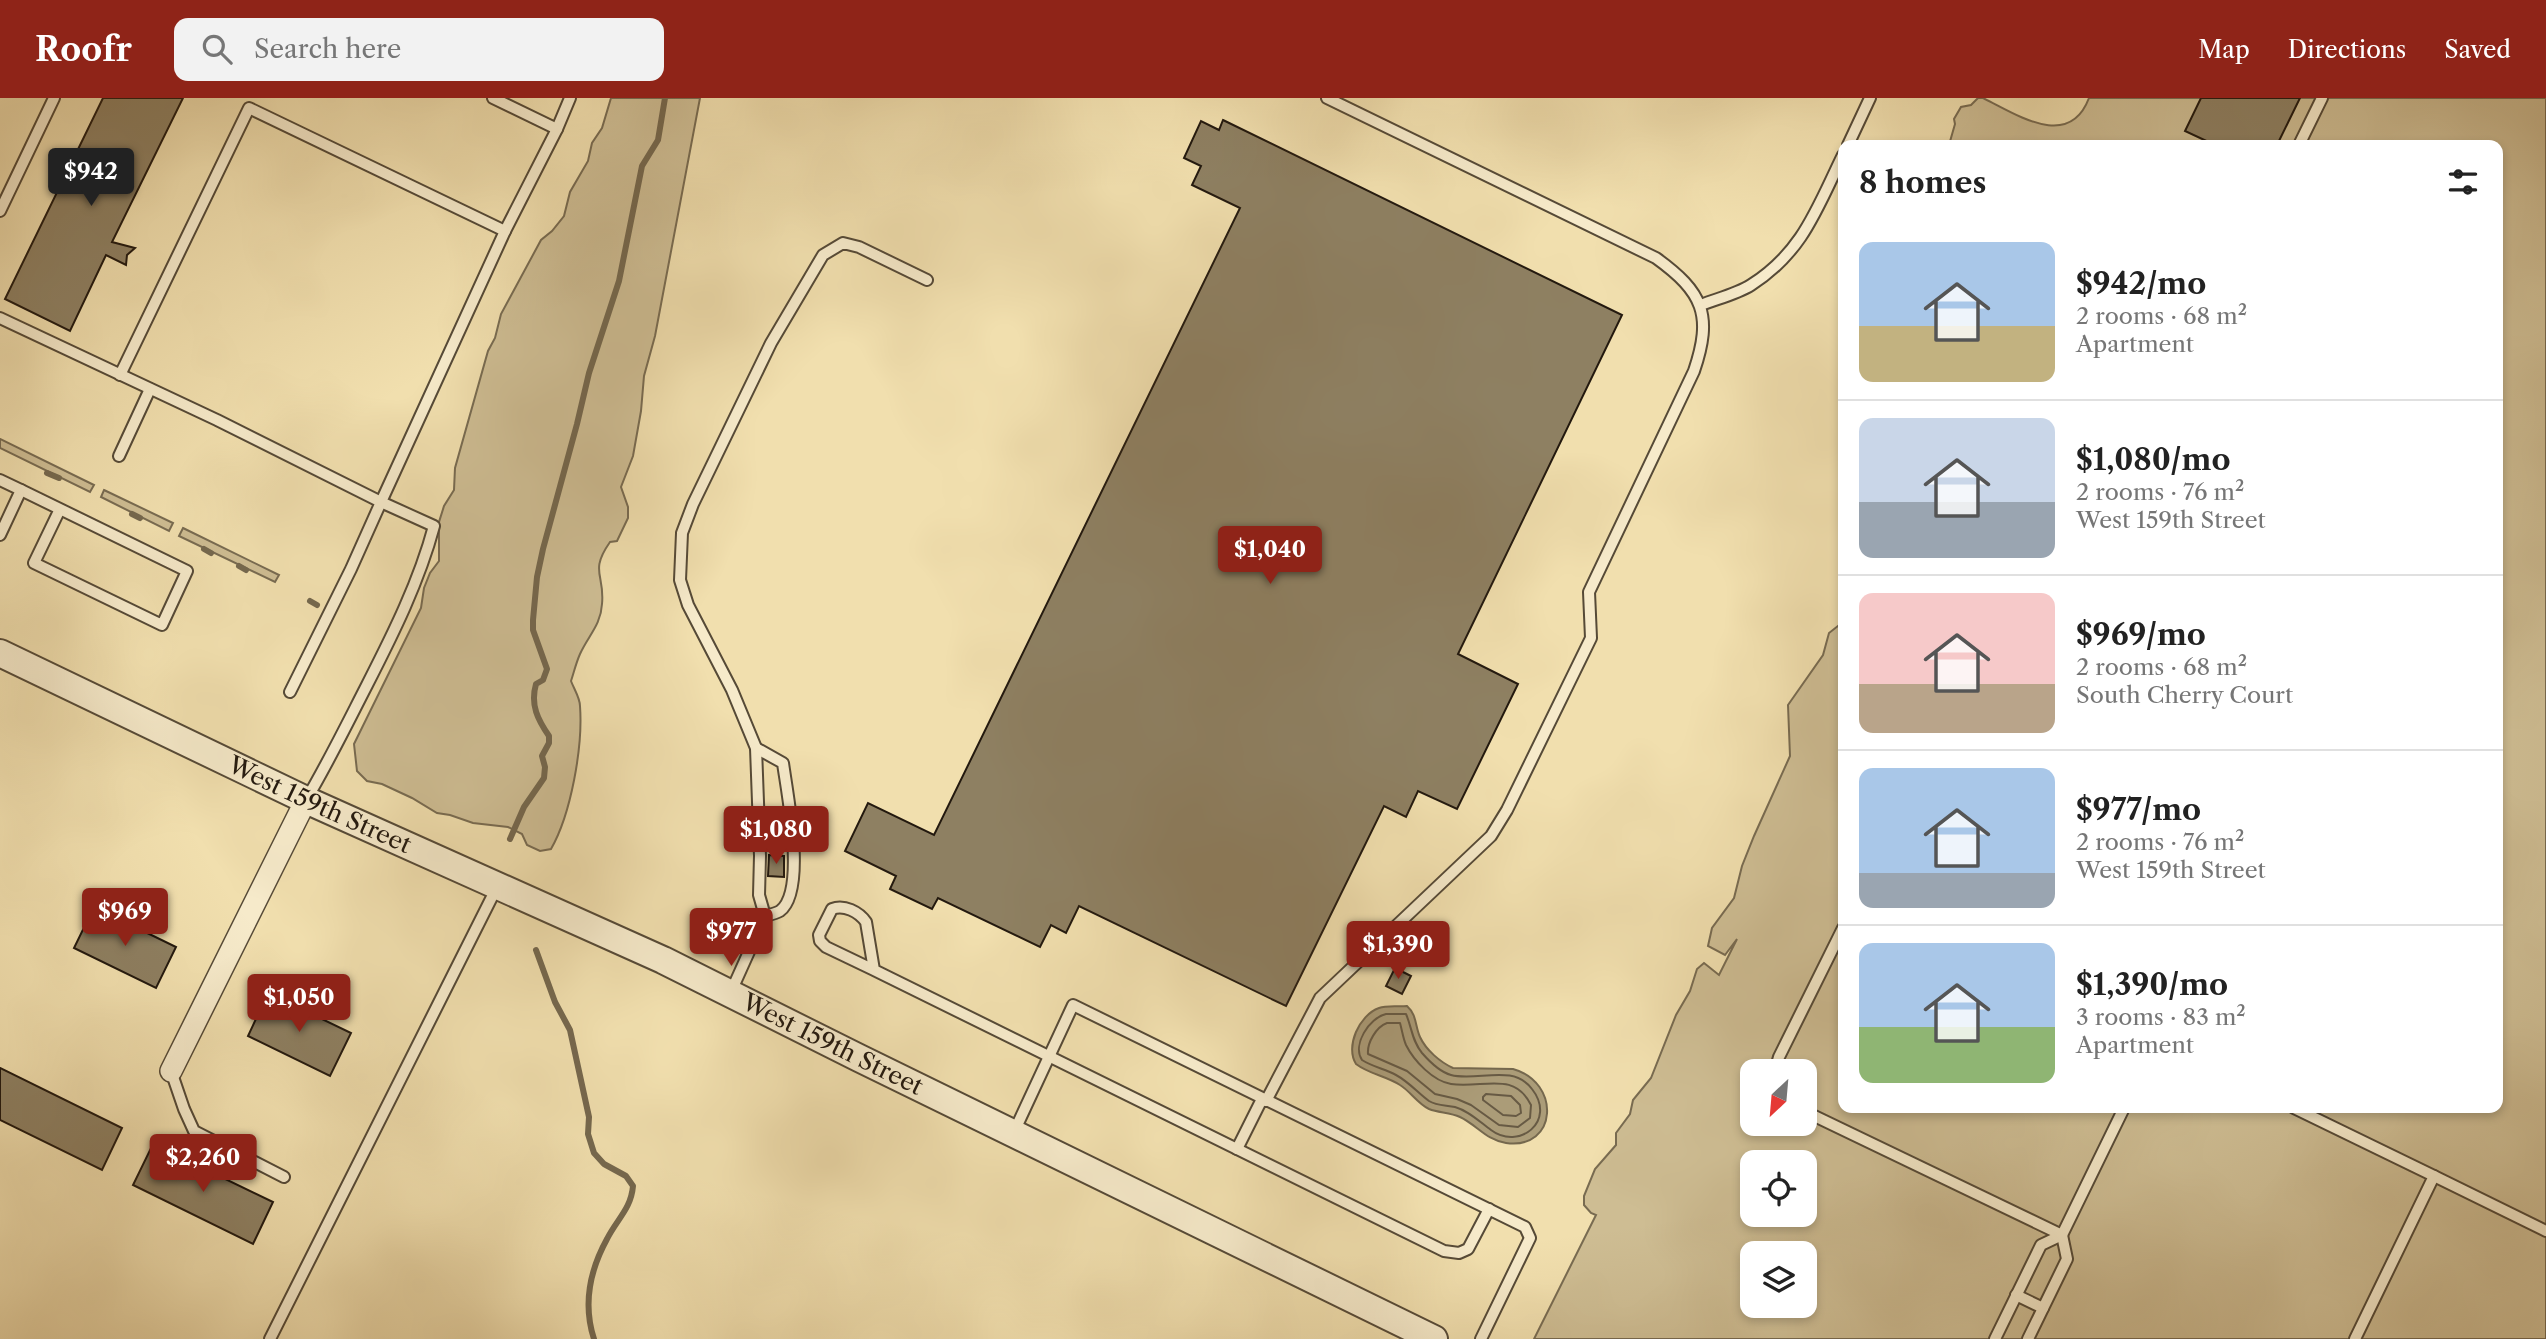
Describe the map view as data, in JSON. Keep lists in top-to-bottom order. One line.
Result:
{"streets":{"street":["West 159th Street"]},"north":"bottom left","page":{"header":"Roofr","search":"Search here","nav":["Map","Directions","Saved"],"heading":"8 homes","price":["$942","$1,040","$1,080","$969","$977","$1,390","$1,050","$2,260"],"list":[{"name":"$942/mo","note":"2 rooms · 68 m² · Apartment"},{"name":"$1,080/mo","note":"2 rooms · 76 m² · West 159th Street"},{"name":"$969/mo","note":"2 rooms · 68 m² · South Cherry Court"},{"name":"$977/mo","note":"2 rooms · 76 m² · West 159th Street"},{"name":"$1,390/mo","note":"3 rooms · 83 m² · Apartment"}]}}
